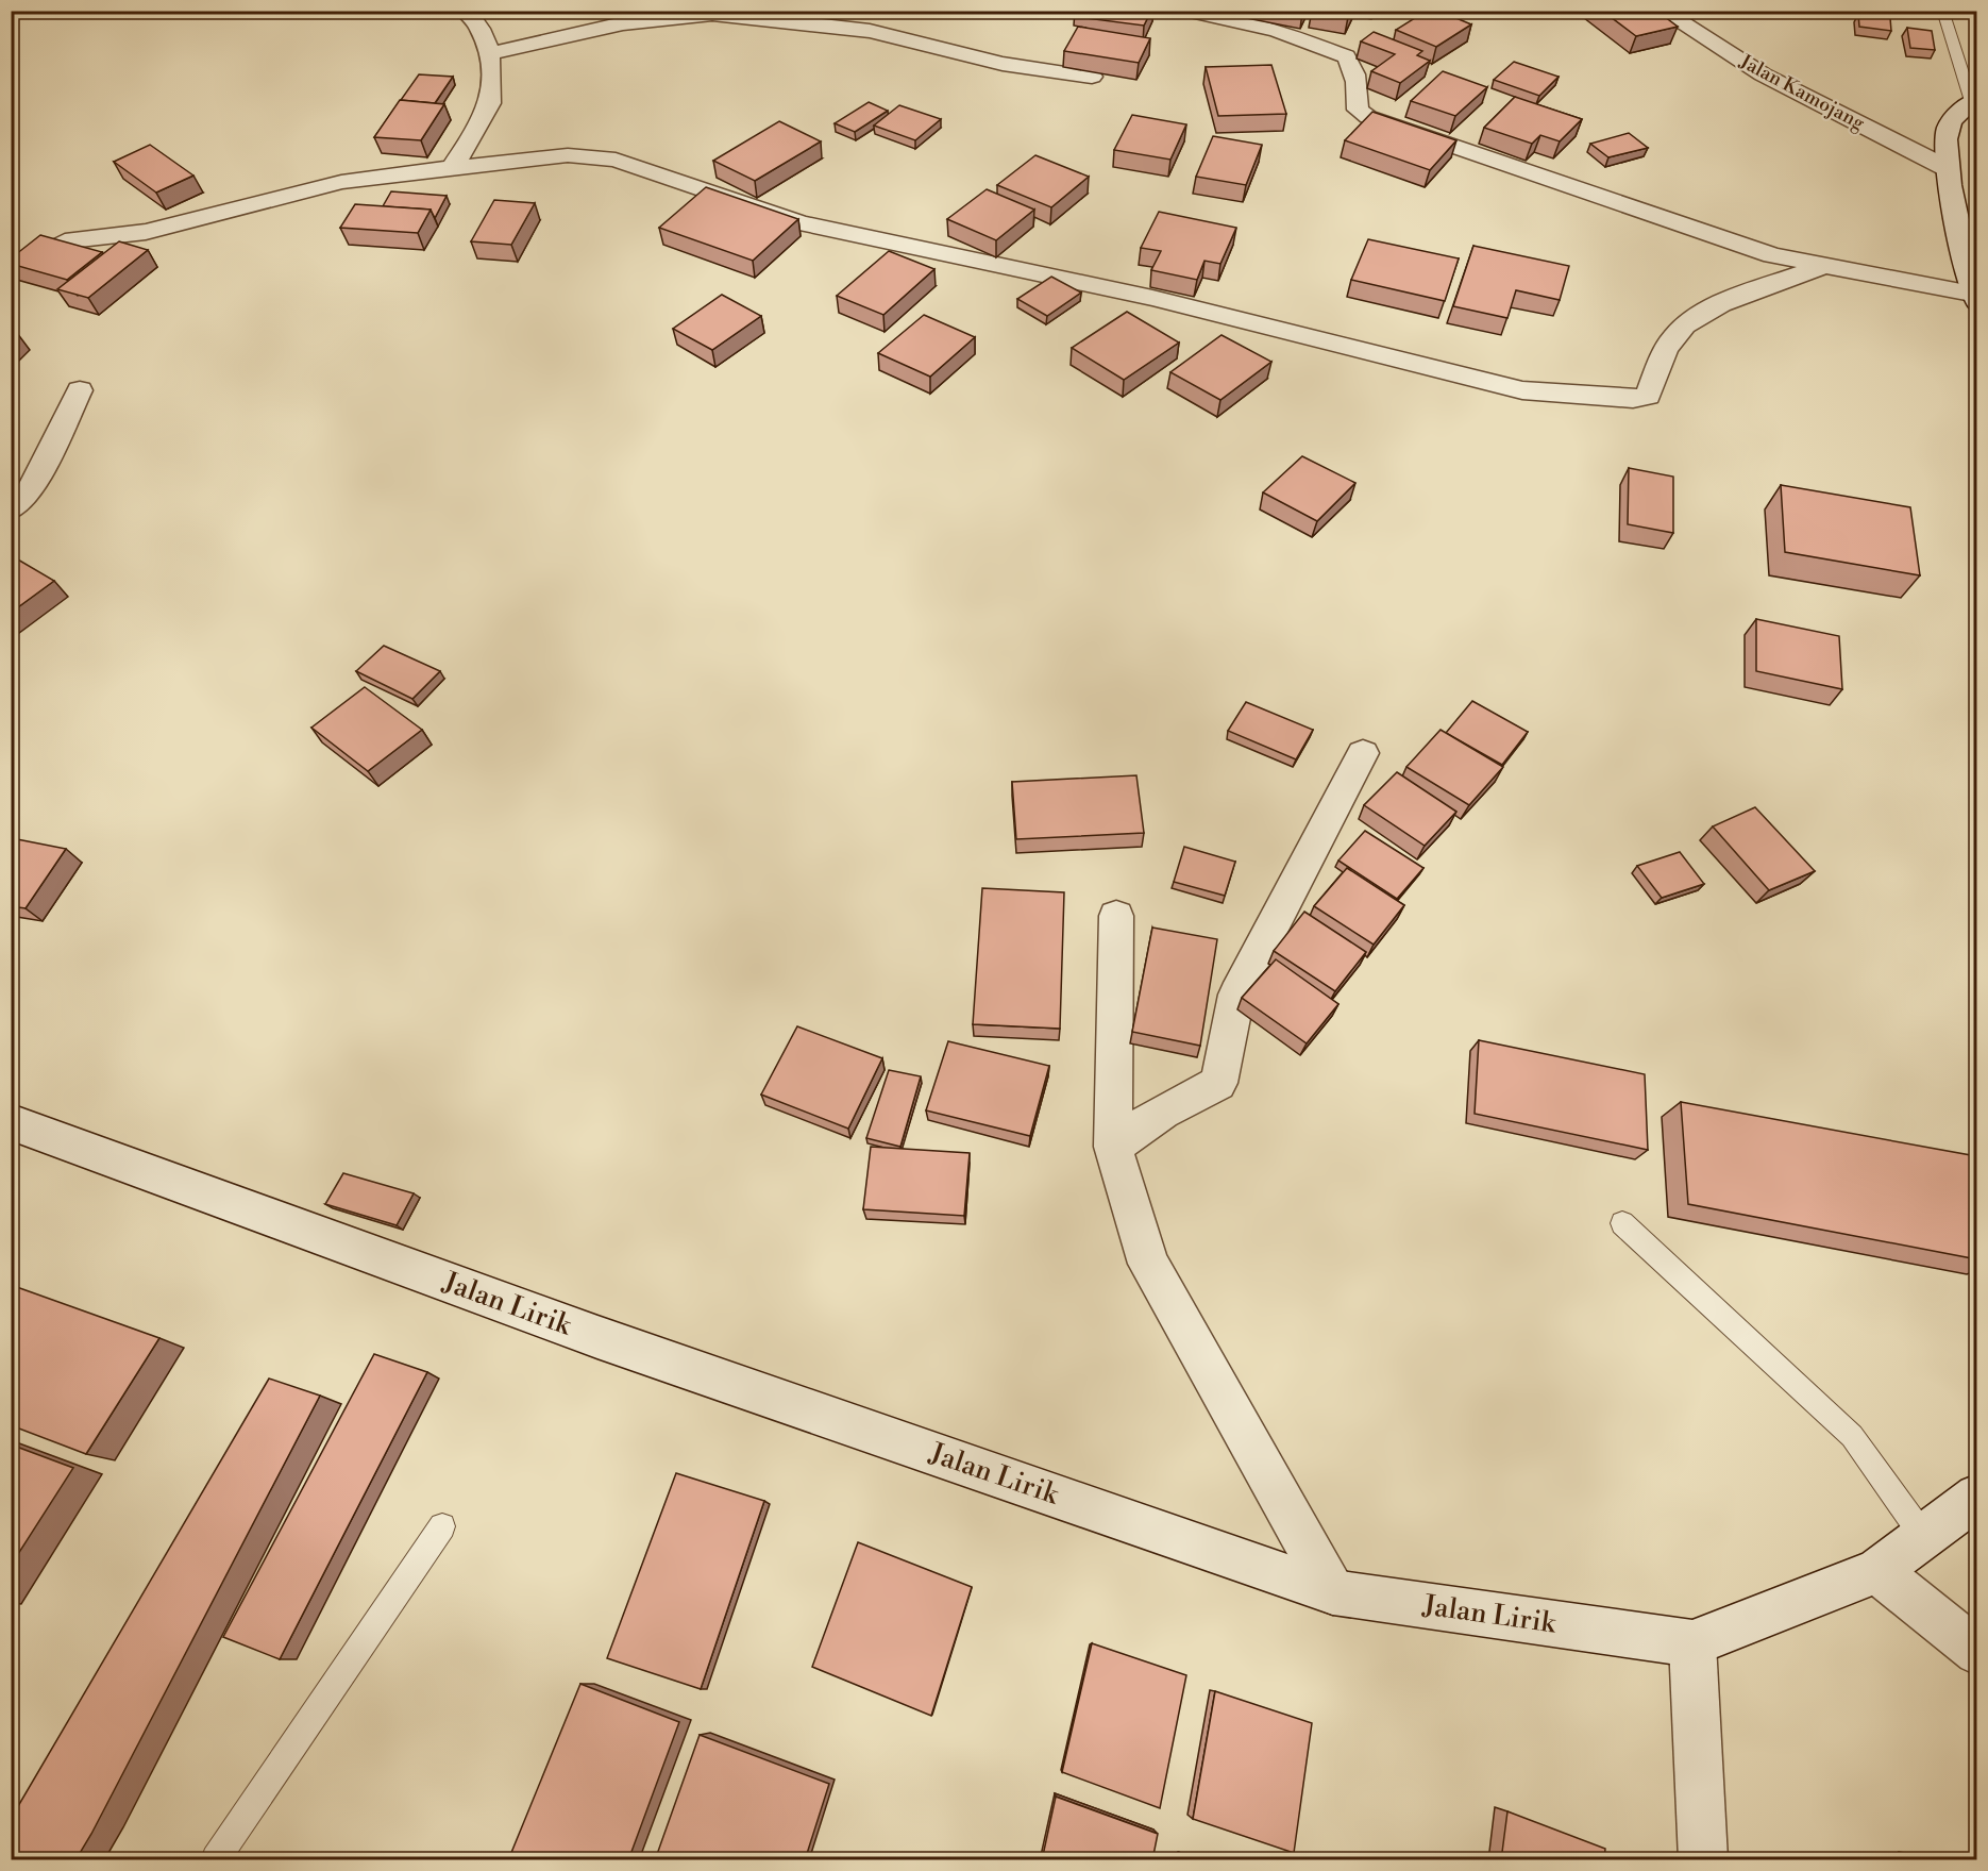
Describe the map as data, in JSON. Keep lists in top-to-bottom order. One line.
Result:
{"streets":{"street":["Jalan Kamojang","Jalan Lirik"]}}
